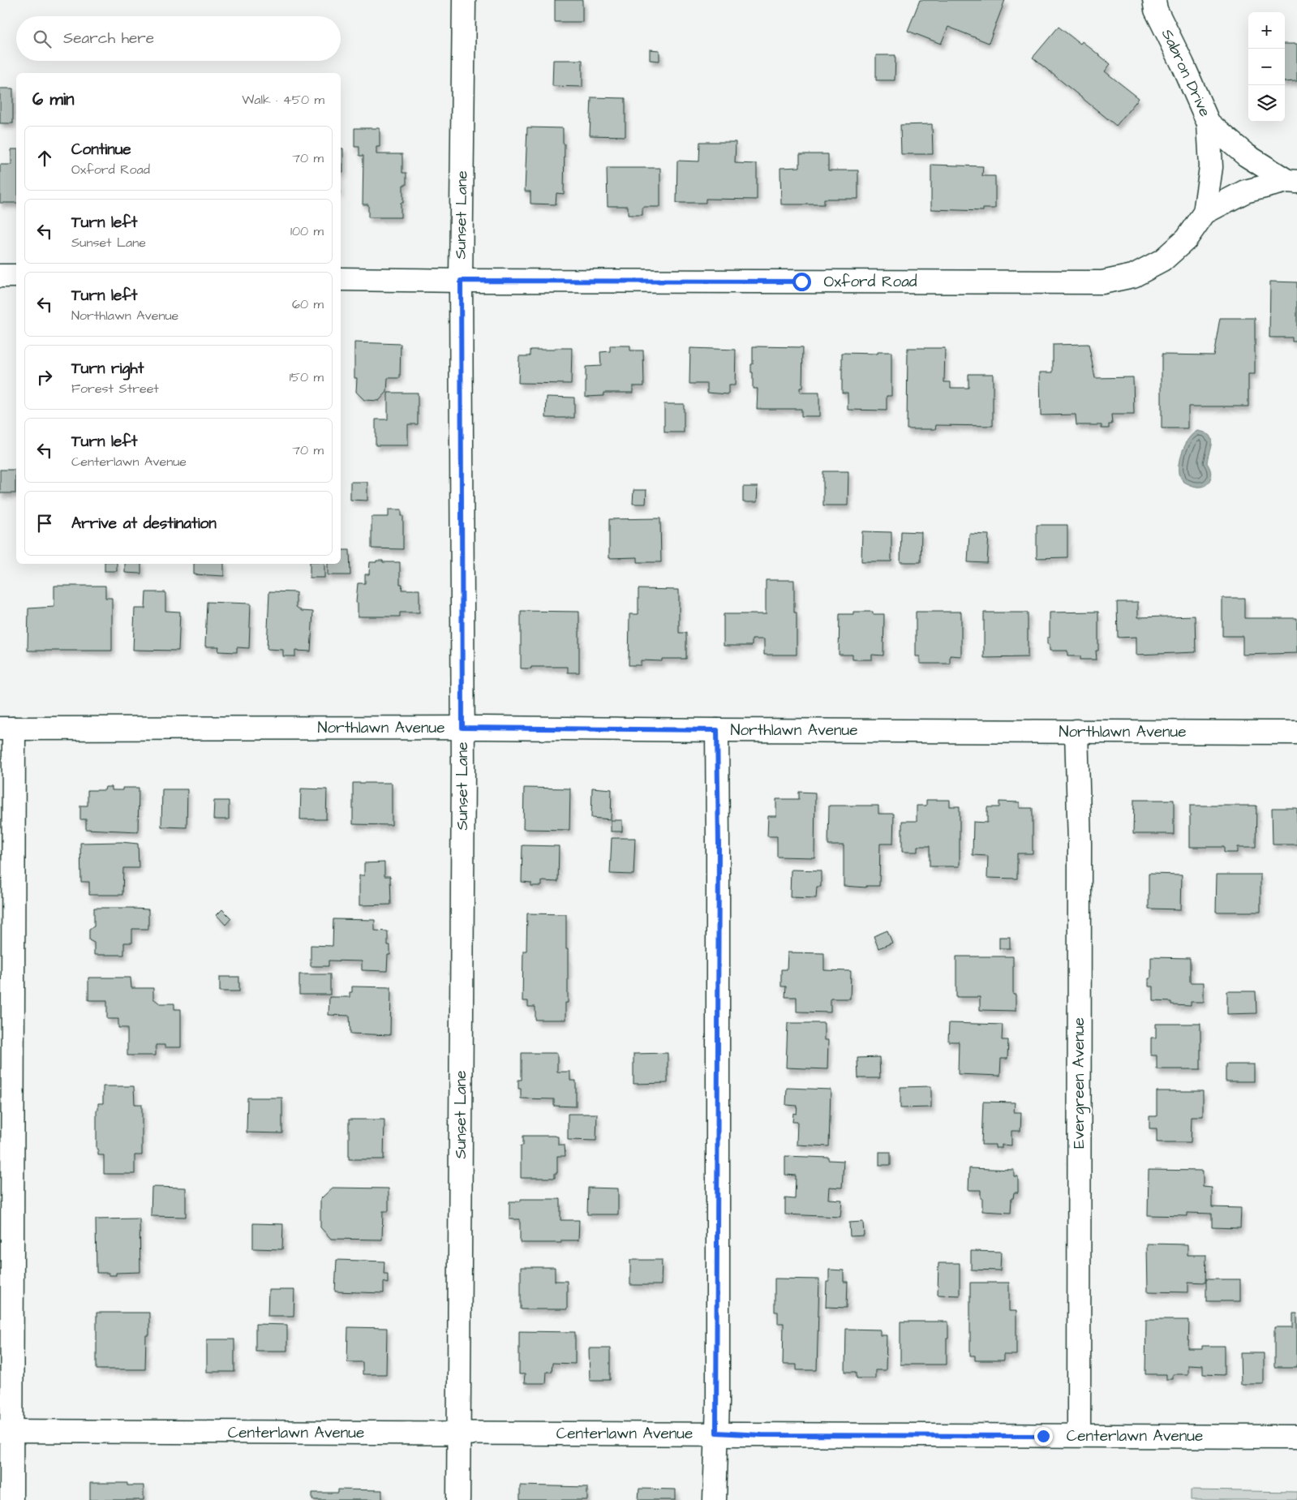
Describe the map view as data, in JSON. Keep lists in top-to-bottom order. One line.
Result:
{"streets":{"street":["Sabron Drive","Sunset Lane","Oxford Road","Northlawn Avenue","Evergreen Avenue","Centerlawn Avenue"]},"crossings":[["Sabron Drive","Oxford Road"],["Sunset Lane","Oxford Road"],["Sunset Lane","Northlawn Avenue"],["Sunset Lane","Centerlawn Avenue"],["Northlawn Avenue","Evergreen Avenue"],["Evergreen Avenue","Centerlawn Avenue"]],"page":{"map_buttons":["+","−"],"search":"Search here","heading":["6 min","Walk · 450 m"],"list":[["Continue","Oxford Road","70 m"],["Turn left","Sunset Lane","100 m"],["Turn left","Northlawn Avenue","60 m"],["Turn right","Forest Street","150 m"],["Turn left","Centerlawn Avenue","70 m"],"Arrive at destination"]}}
